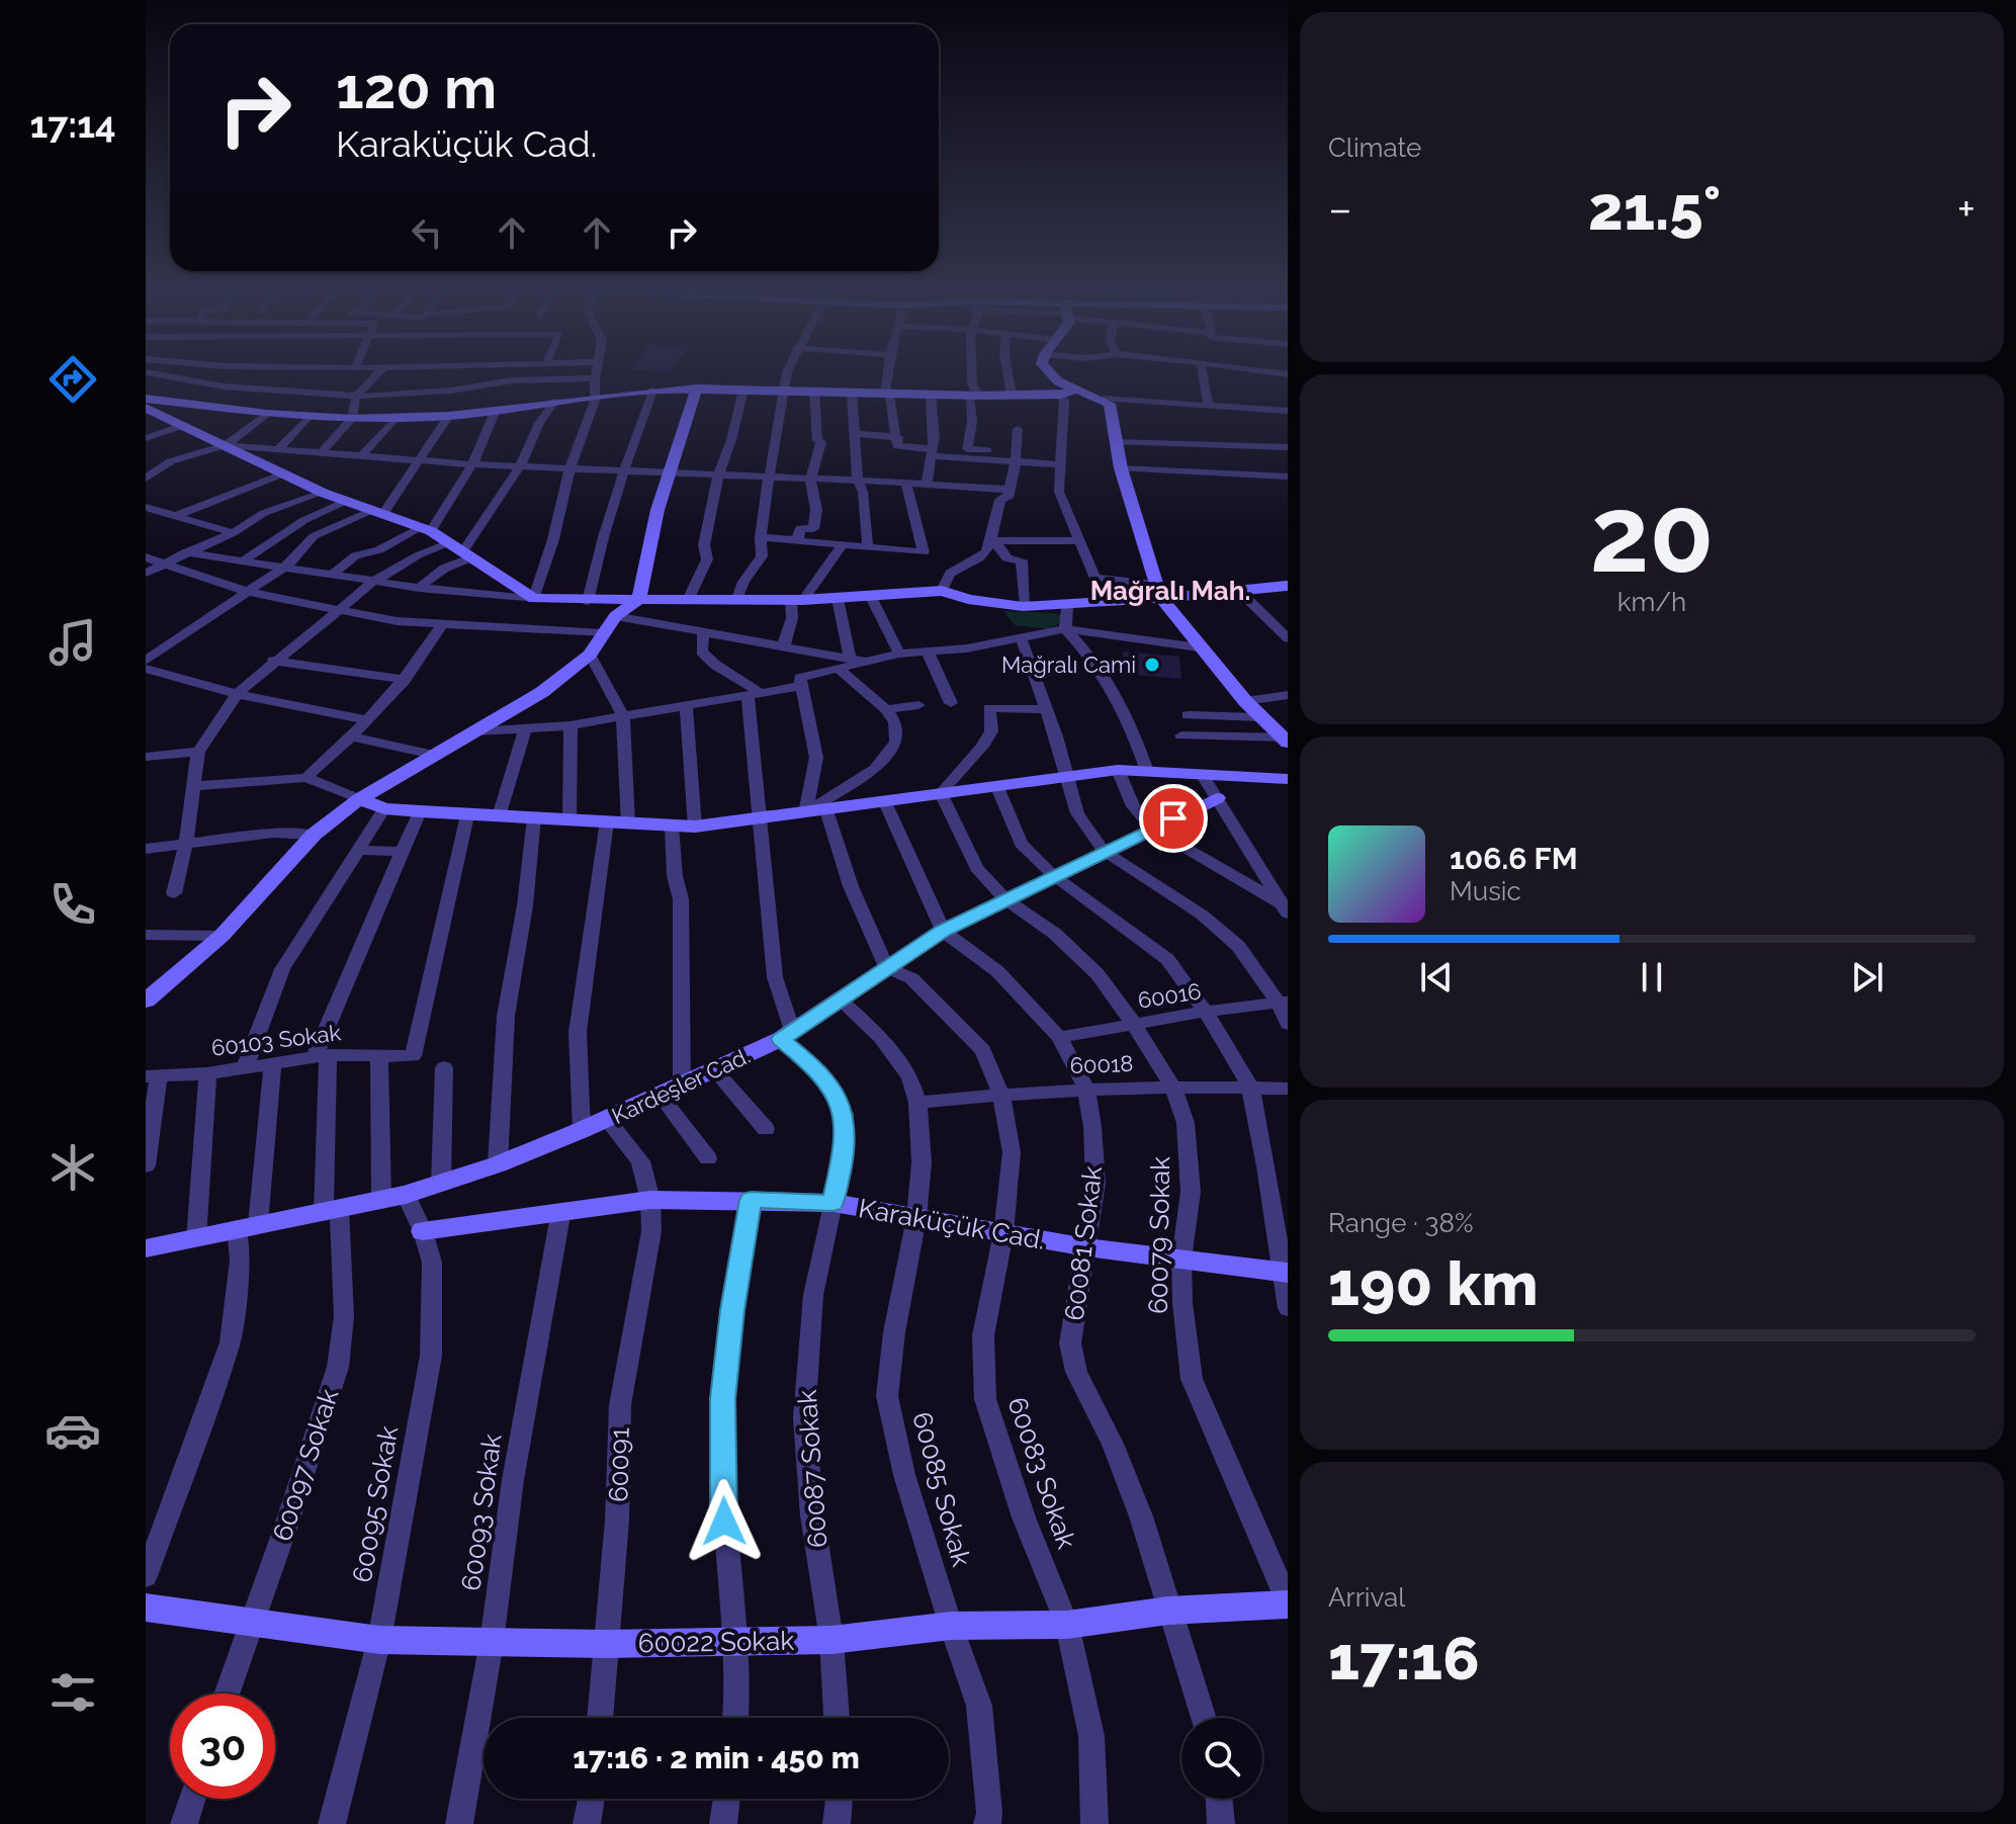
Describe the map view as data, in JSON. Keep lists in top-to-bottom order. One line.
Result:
{"streets":{"street":["60016","60103 Sokak","60018","Kardeşler Cad.","Karaküçük Cad.","60079 Sokak","60081 Sokak","60097 Sokak","60091","60087 Sokak","60083 Sokak","60085 Sokak","60095 Sokak","60093 Sokak","60022 Sokak"]},"crossings":[["60016","60079 Sokak"],["60016","60081 Sokak"],["60103 Sokak","60097 Sokak"],["60018","60079 Sokak"],["60018","60081 Sokak"],["60018","60083 Sokak"],["60018","60085 Sokak"],["Kardeşler Cad.","60079 Sokak"],["Kardeşler Cad.","60081 Sokak"],["Kardeşler Cad.","60097 Sokak"],["Kardeşler Cad.","60091"],["Kardeşler Cad.","60087 Sokak"],["Kardeşler Cad.","60083 Sokak"],["Kardeşler Cad.","60085 Sokak"],["Kardeşler Cad.","60095 Sokak"],["Karaküçük Cad.","60079 Sokak"],["Karaküçük Cad.","60081 Sokak"],["Karaküçük Cad.","60091"],["Karaküçük Cad.","60087 Sokak"],["Karaküçük Cad.","60083 Sokak"],["Karaküçük Cad.","60085 Sokak"],["Karaküçük Cad.","60095 Sokak"],["Karaküçük Cad.","60093 Sokak"],["60079 Sokak","60022 Sokak"],["60081 Sokak","60022 Sokak"],["60097 Sokak","60022 Sokak"],["60091","60022 Sokak"],["60087 Sokak","60022 Sokak"],["60083 Sokak","60022 Sokak"],["60085 Sokak","60022 Sokak"],["60095 Sokak","60022 Sokak"],["60093 Sokak","60022 Sokak"]],"districts":["Mağralı Mah."],"places":["Mağralı Cami"],"page":{"tabs":"17:14","tile":["Climate",["20","km/h"],["Range · 38%","190 km"],["Arrival","17:16"]],"turn":["120 m","Karaküçük Cad."],"heat":["−","21.5°","+"],"song":["106.6 FM","Music"],"limit":"30","trip":"17:16 · 2 min · 450 m"}}
